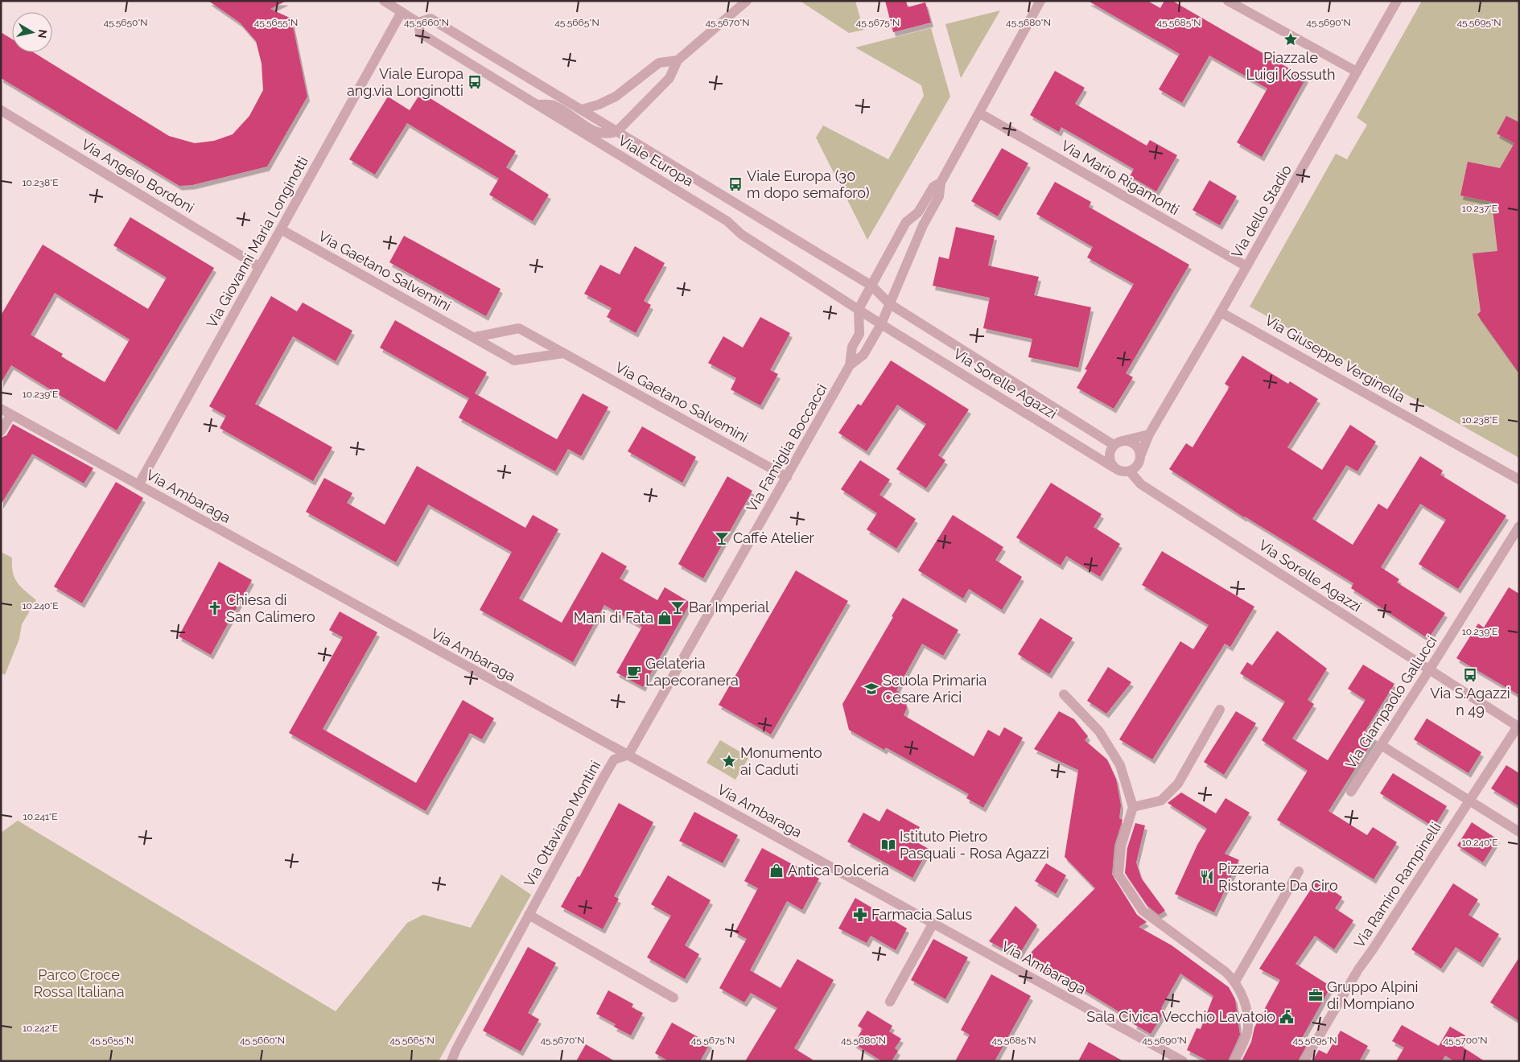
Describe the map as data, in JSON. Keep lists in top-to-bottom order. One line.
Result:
{"streets":{"street":["Viale Europa","Via Angelo Bordoni","Via Mario Rigamonti","Via dello Stadio","Via Giovanni Maria Longinotti","Via Gaetano Salvemini","Via Giuseppe Verginella","Via Sorelle Agazzi","Via Famiglia Boccacci","Via Ambaraga","Via Giampaolo Gallucci","Via Ottaviano Montini","Via Ramiro Rampinelli"]},"crossings":[["Viale Europa","Via Giovanni Maria Longinotti"],["Viale Europa","Via Sorelle Agazzi"],["Viale Europa","Via Famiglia Boccacci"],["Via Angelo Bordoni","Via Giovanni Maria Longinotti"],["Via Mario Rigamonti","Via dello Stadio"],["Via Mario Rigamonti","Via Famiglia Boccacci"],["Via dello Stadio","Via Giuseppe Verginella"],["Via dello Stadio","Via Sorelle Agazzi"],["Via Giovanni Maria Longinotti","Via Gaetano Salvemini"],["Via Giovanni Maria Longinotti","Via Ambaraga"],["Via Gaetano Salvemini","Via Famiglia Boccacci"],["Via Sorelle Agazzi","Via Famiglia Boccacci"],["Via Sorelle Agazzi","Via Giampaolo Gallucci"],["Via Sorelle Agazzi","Via Ramiro Rampinelli"],["Via Famiglia Boccacci","Via Ambaraga"],["Via Famiglia Boccacci","Via Ottaviano Montini"],["Via Ambaraga","Via Ottaviano Montini"]],"parks":["Parco Croce Rossa Italiana"],"places":{"place":["Piazzale Luigi Kossuth","Monumento ai Caduti"],"bus stop":["Viale Europa ang.via Longinotti","Viale Europa (30 m dopo semaforo)","Via S.Agazzi n 49"],"bar":["Caffè Atelier","Bar Imperial"],"church":["Chiesa di San Calimero"],"shop":["Mani di Fata","Antica Dolceria"],"cafe":["Gelateria Lapecoranera"],"school or university":["Scuola Primaria Cesare Arici"],"library":["Istituto Pietro Pasquali - Rosa Agazzi"],"restaurant":["Pizzeria Ristorante Da Ciro"],"pharmacy":["Farmacia Salus"],"office":["Gruppo Alpini di Mompiano"],"public building":["Sala Civica Vecchio Lavatoio"]},"north":"right","coordinates":["45.5655°N","45.5660°N","45.5665°N","45.5670°N","45.5675°N","45.5680°N","45.5685°N","45.5690°N","45.5695°N","45.5650°N","10.238°E","10.237°E","10.239°E","10.240°E","10.241°E","10.242°E","45.5700°N"]}
